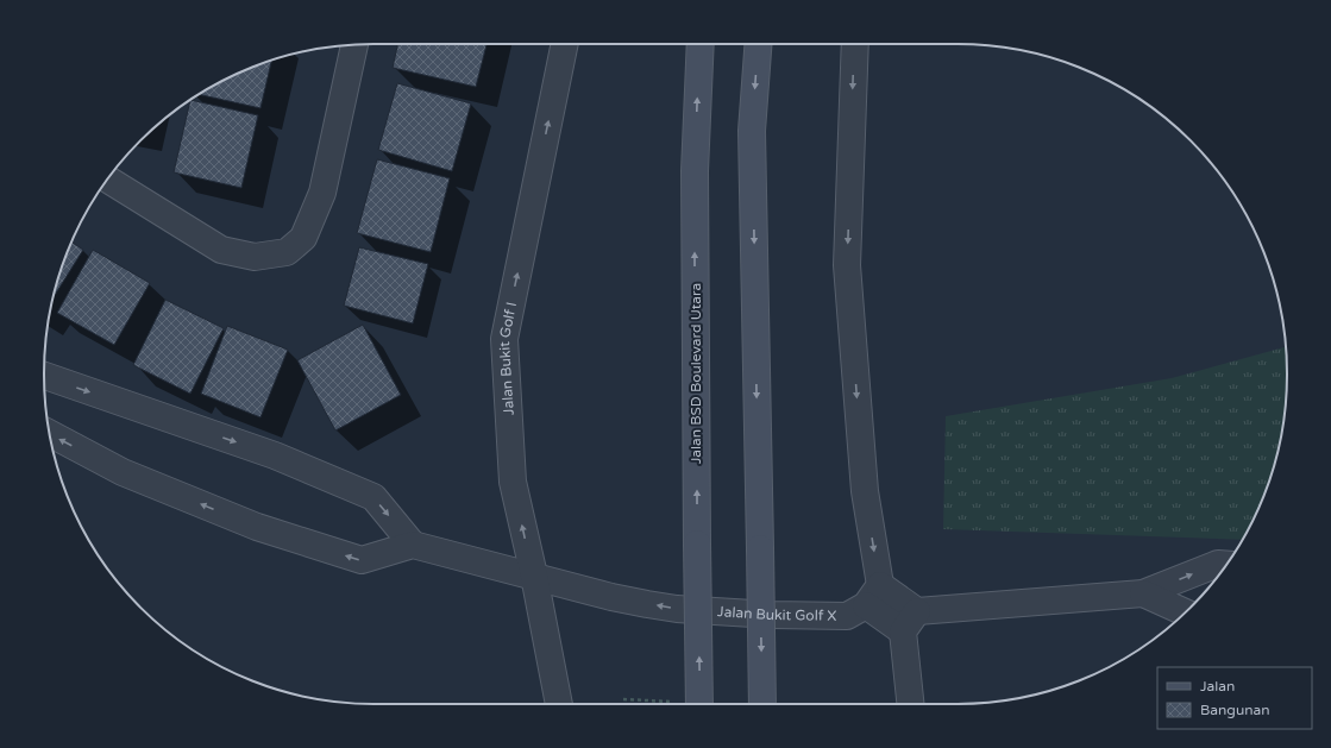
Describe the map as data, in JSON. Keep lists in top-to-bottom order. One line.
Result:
{"streets":{"main road":["Jalan BSD Boulevard Utara"],"street":["Jalan Bukit Golf I","Jalan Bukit Golf X"]},"crossings":[["Jalan Bukit Golf I","Jalan Bukit Golf X"]],"one_way":["Jalan Bukit Golf I","Jalan Bukit Golf X"],"legend":["Jalan","Bangunan"]}
